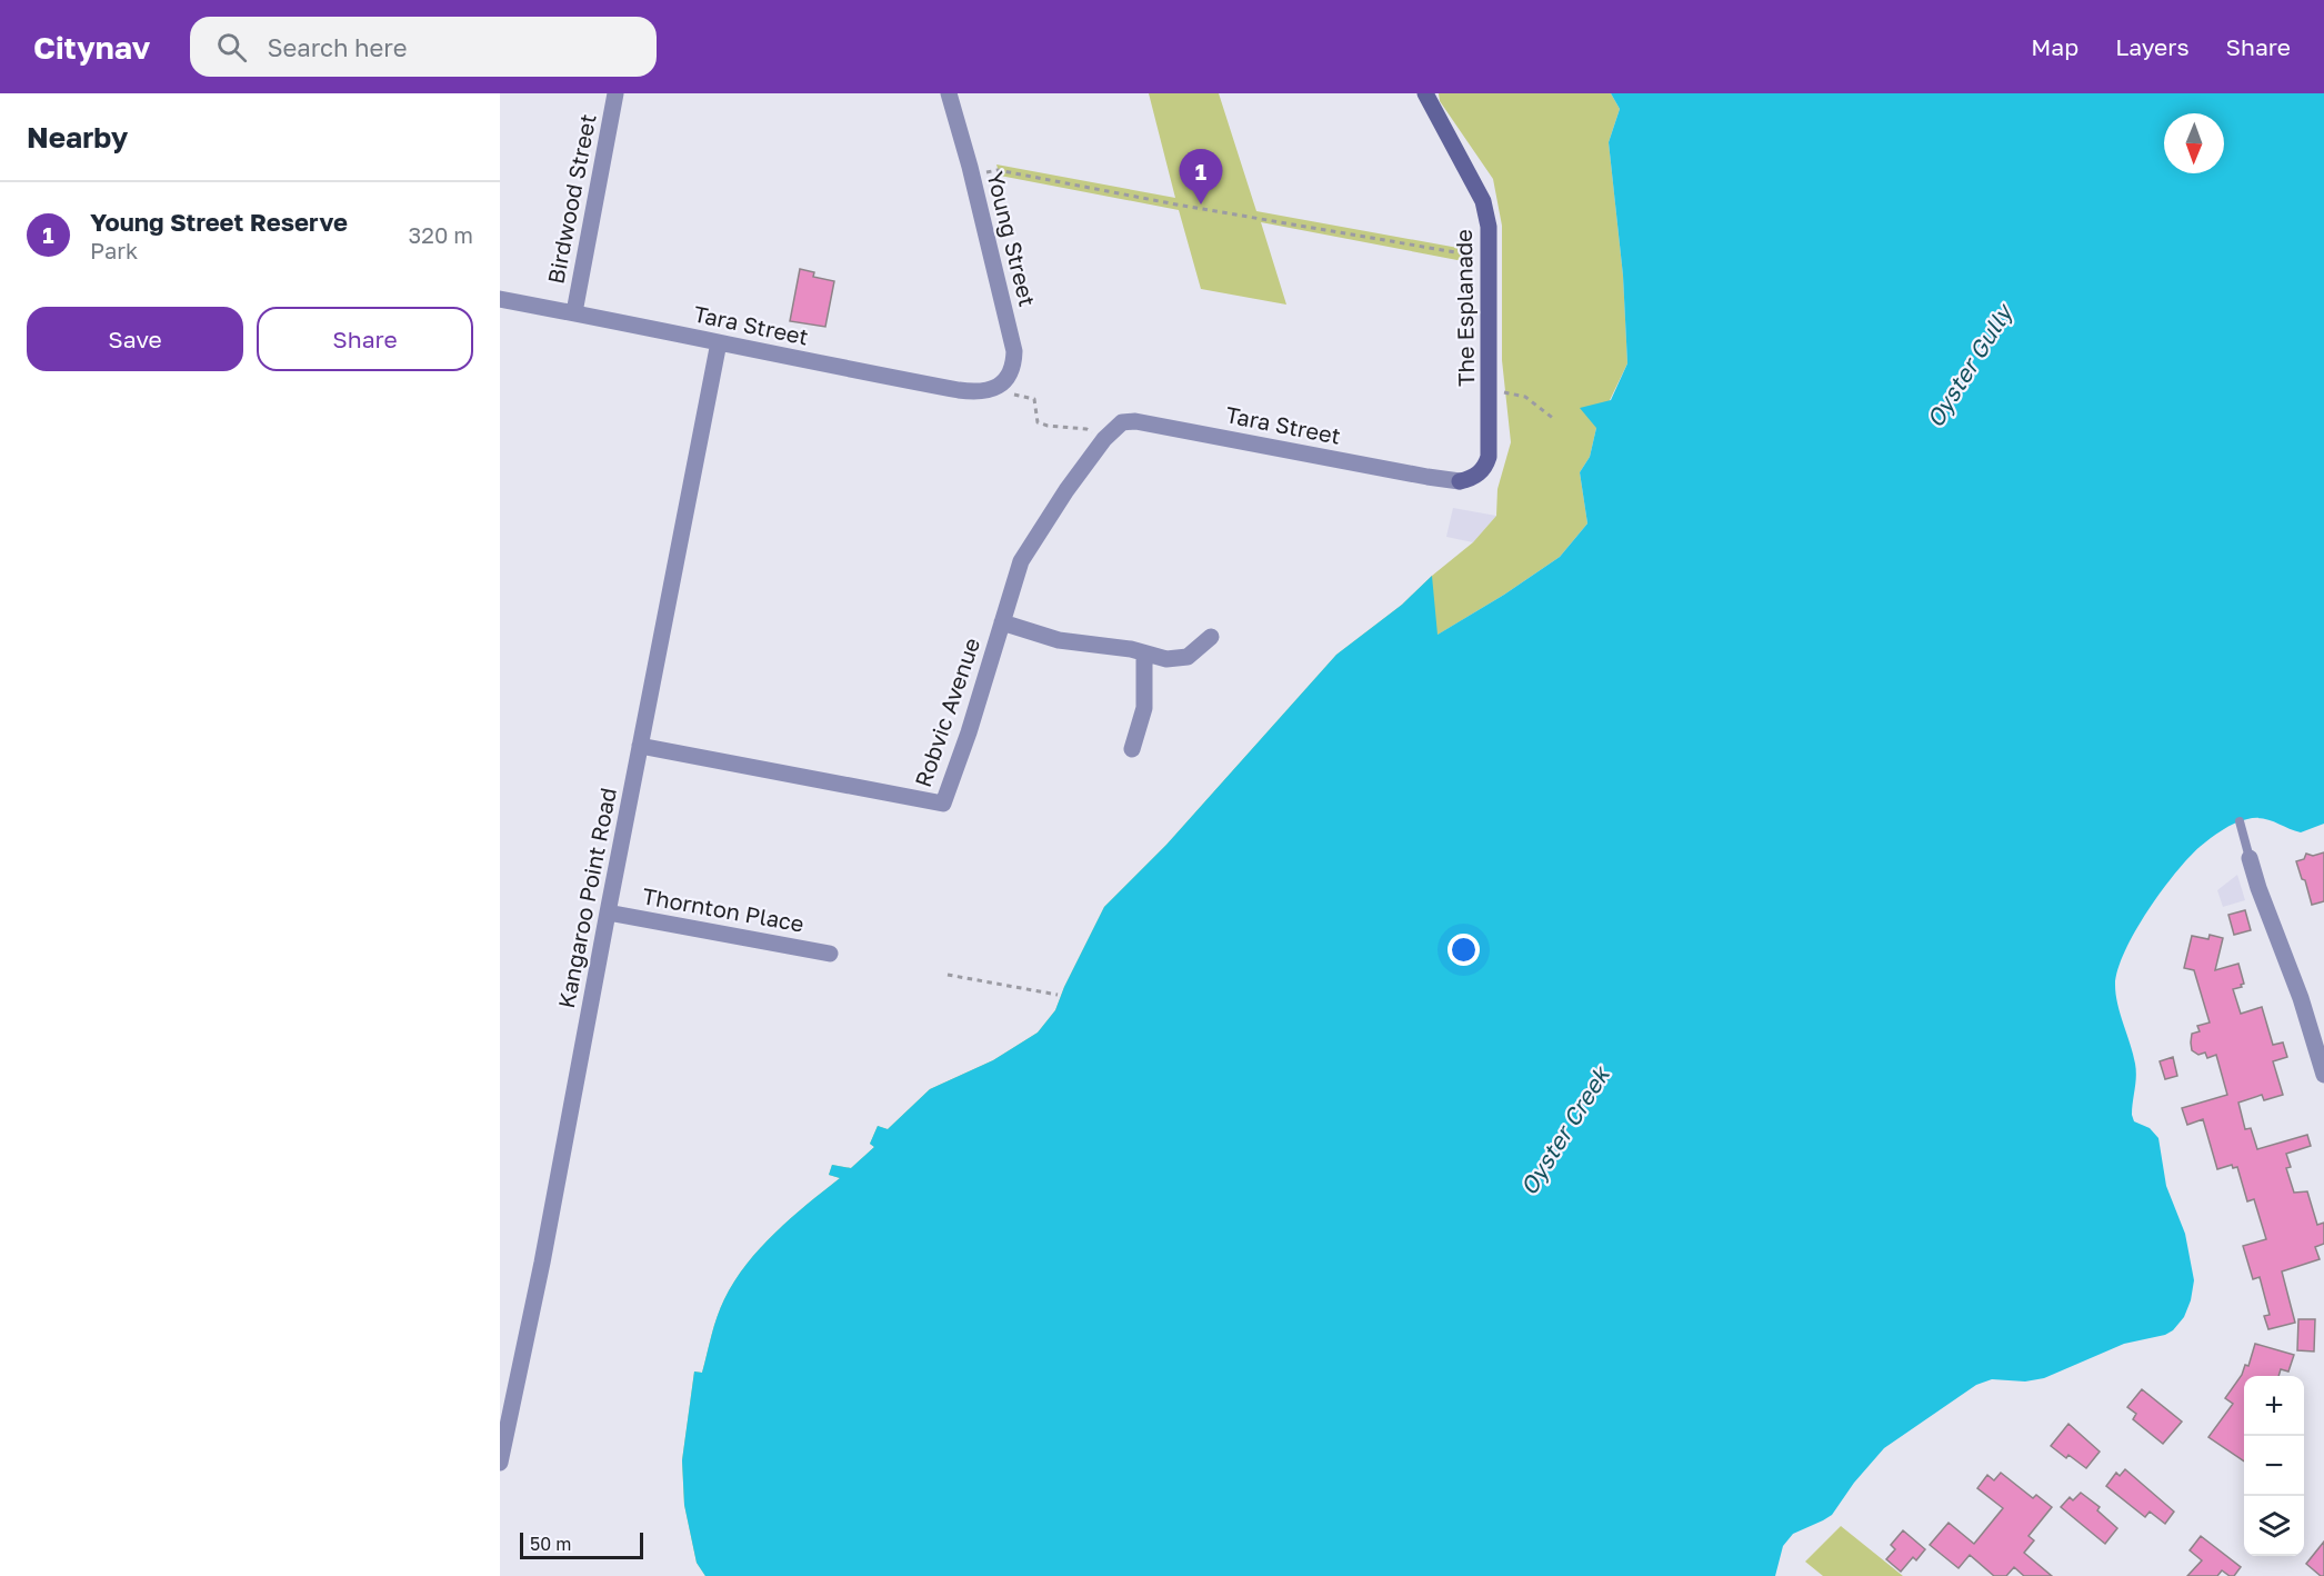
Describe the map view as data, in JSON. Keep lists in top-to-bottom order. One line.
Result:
{"streets":{"street":["Birdwood Street","Young Street","The Esplanade","Tara Street","Robvic Avenue","Kangaroo Point Road","Thornton Place"]},"crossings":[["Birdwood Street","Tara Street"],["Young Street","Tara Street"],["The Esplanade","Tara Street"],["Tara Street","Robvic Avenue"],["Tara Street","Kangaroo Point Road"],["Robvic Avenue","Kangaroo Point Road"],["Kangaroo Point Road","Thornton Place"]],"water":["Oyster Gully","Oyster Creek"],"scale_bar":"50 m","north":"bottom","page":{"header":"Citynav","search":"Search here","nav":["Map","Layers","Share"],"heading":"Nearby","pins":"1","list":[{"mark":"1","name":"Young Street Reserve","note":"Park","value":"320 m"}],"buttons":["Save","Share"],"map_buttons":["+","−"],"scale":"50 m"}}
